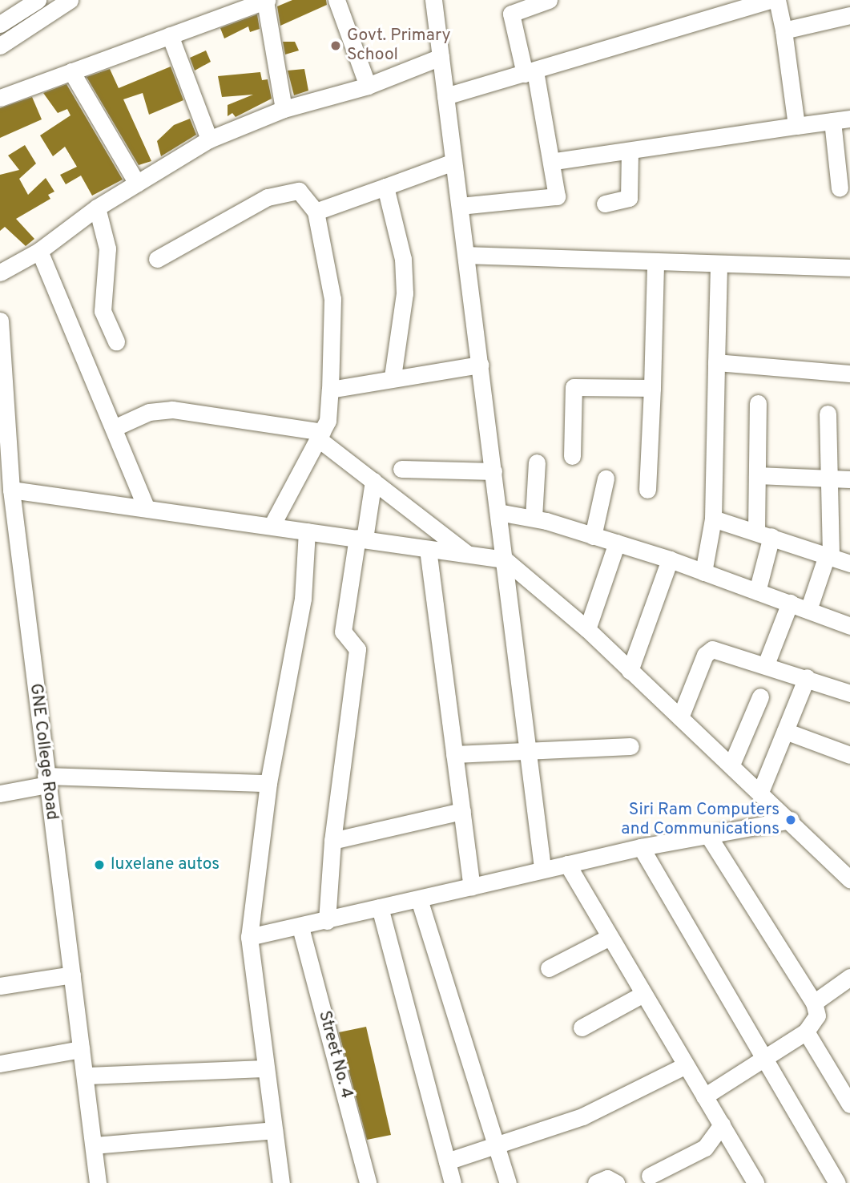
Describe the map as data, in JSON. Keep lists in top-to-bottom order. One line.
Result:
{"streets":{"street":["GNE College Road","Street No. 4"]},"places":["Govt. Primary School","Siri Ram Computers and Communications","luxelane autos"]}
